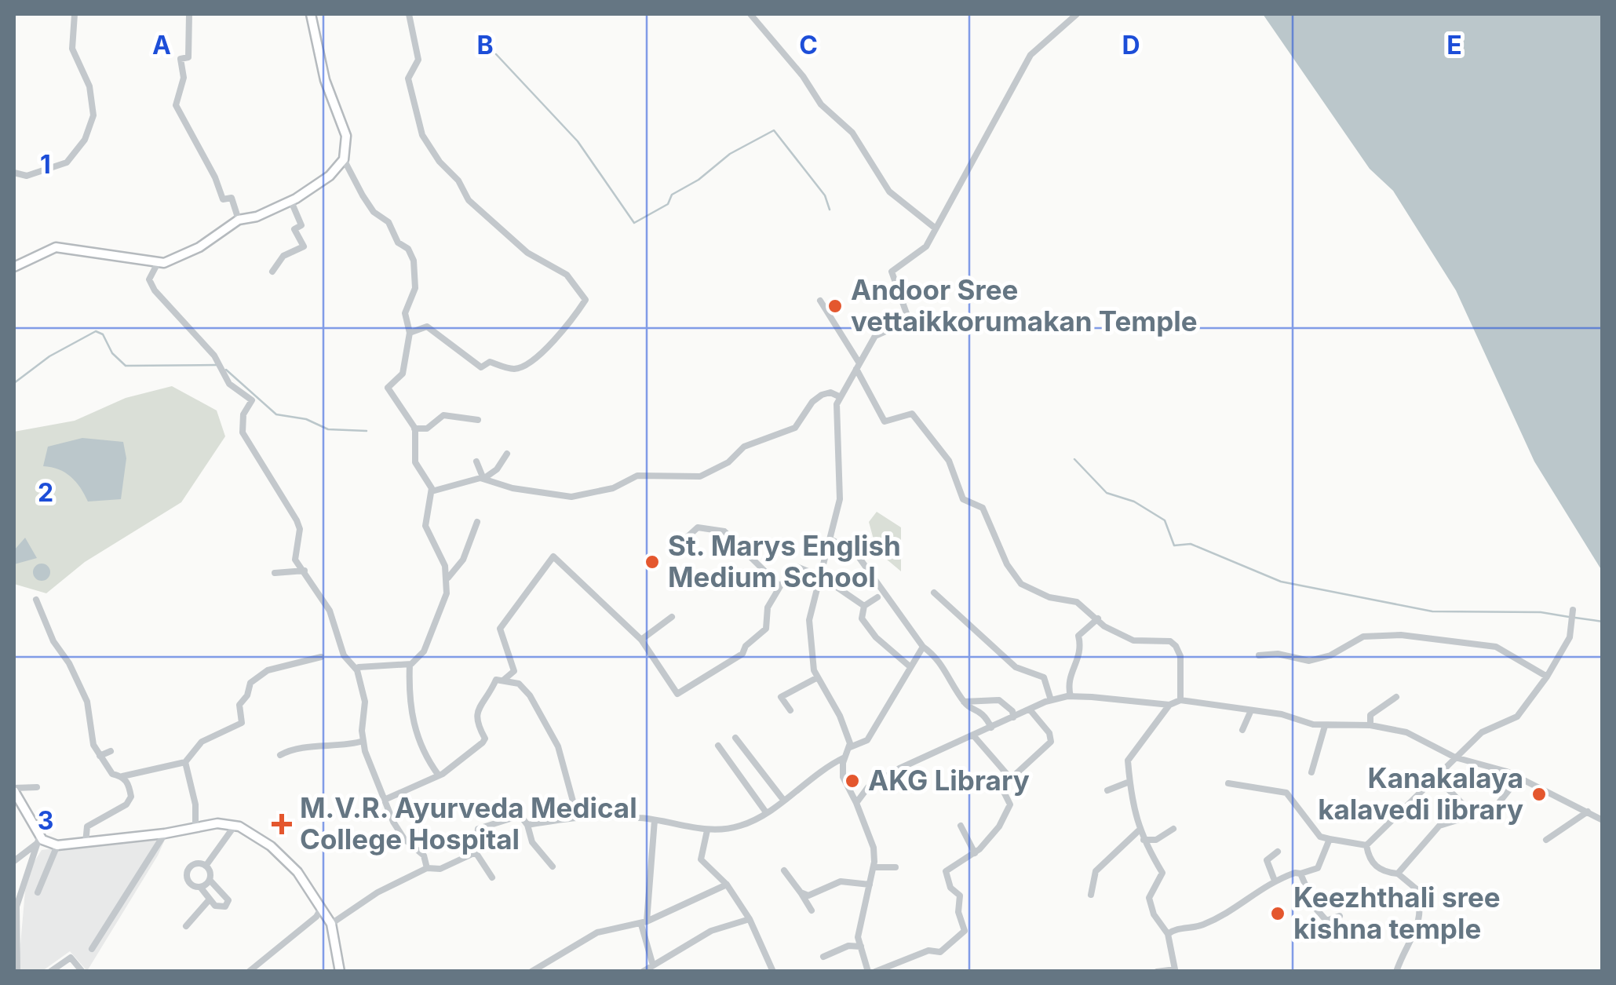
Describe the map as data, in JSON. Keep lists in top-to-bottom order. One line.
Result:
{"places":{"other":["Andoor Sree vettaikkorumakan Temple","St. Marys English Medium School","AKG Library","Kanakalaya kalavedi library","Keezhthali sree kishna temple"],"health":["M.V.R. Ayurveda Medical College Hospital"]},"grid":{"columns":["A","B","C","D","E"],"rows":["1","2","3"]}}
